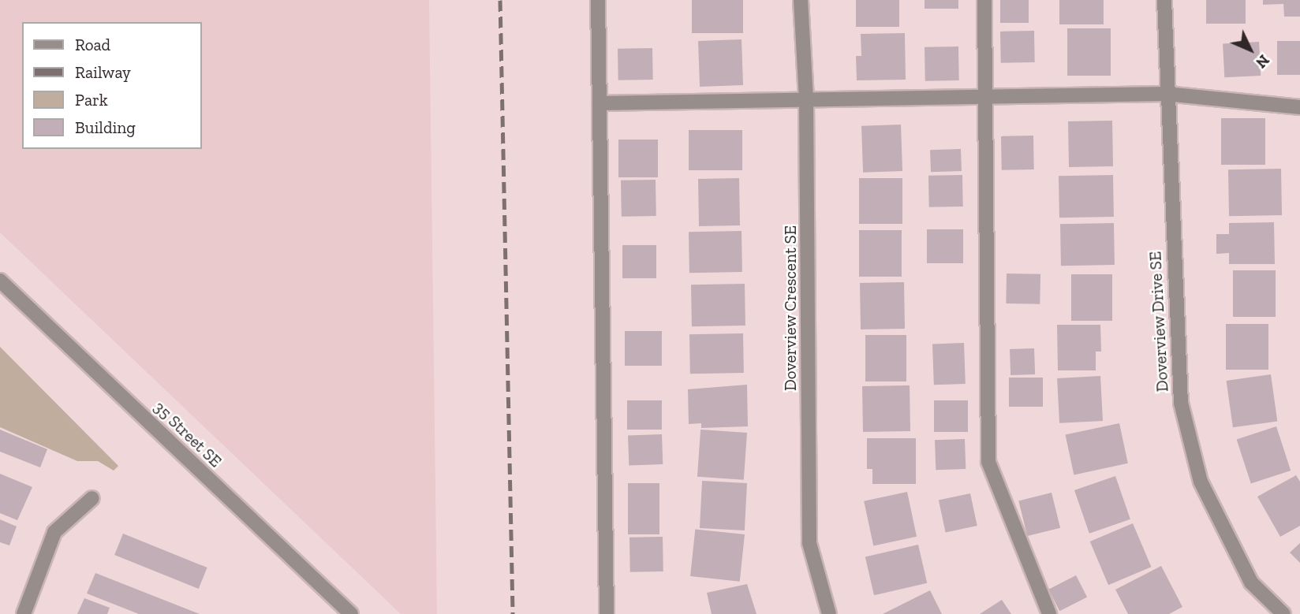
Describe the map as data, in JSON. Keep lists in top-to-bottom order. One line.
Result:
{"streets":{"street":["Doverview Crescent SE","Doverview Drive SE","35 Street SE"]},"legend":["Road","Railway","Park","Building"],"north":"bottom right"}
